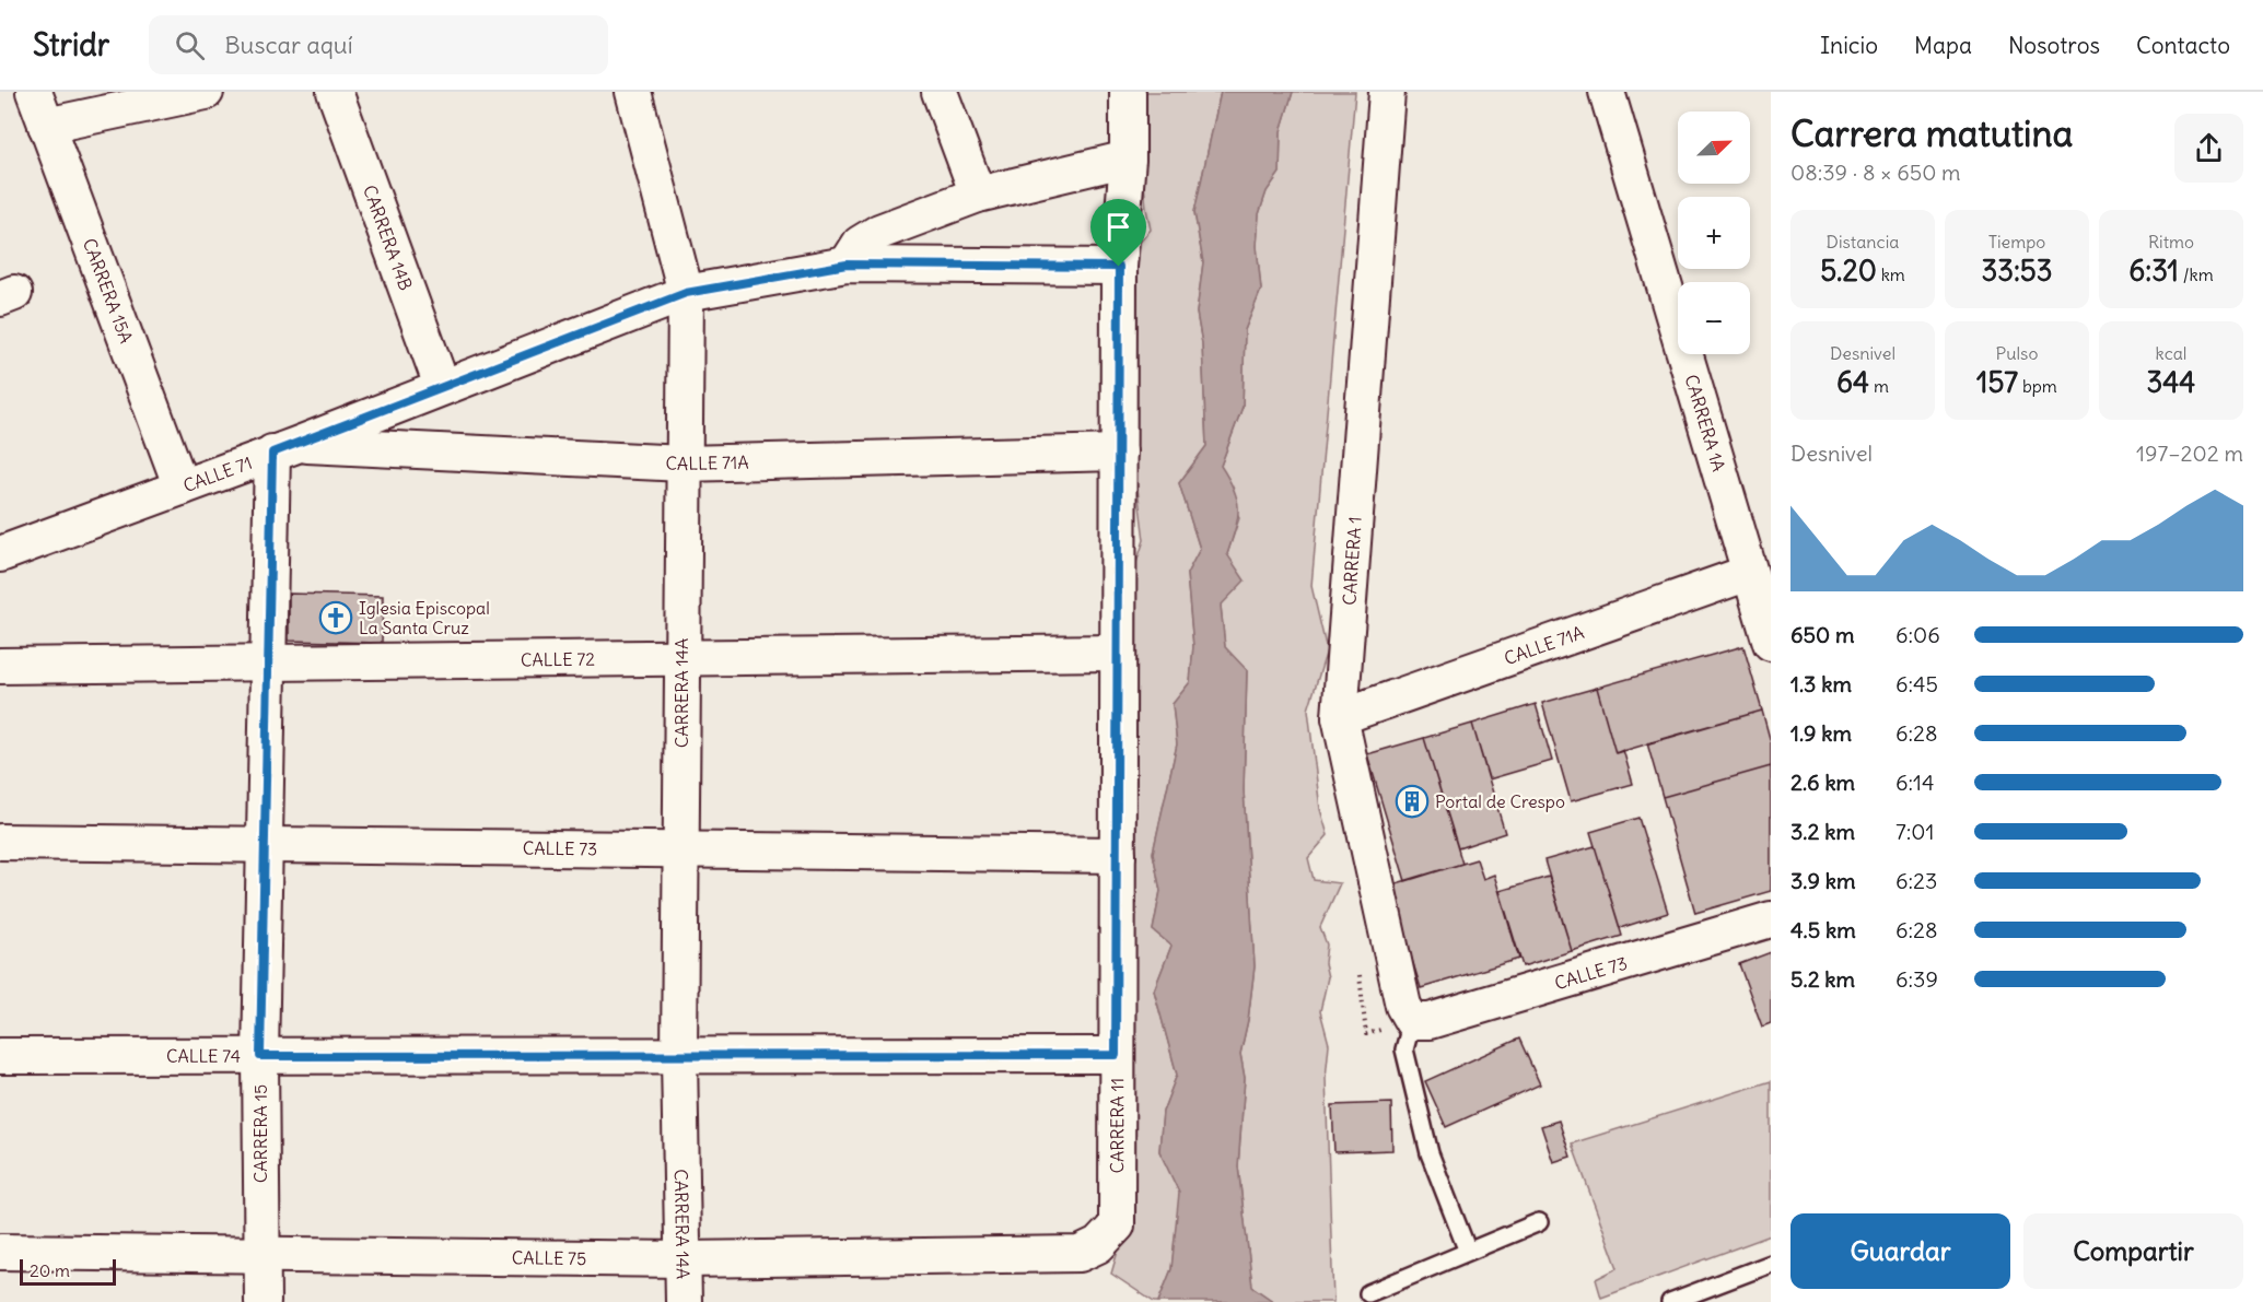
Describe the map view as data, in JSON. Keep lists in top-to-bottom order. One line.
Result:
{"streets":{"street":["CARRERA 14B","CARRERA 15A","CARRERA 1A","CALLE 71A","CALLE 71","CARRERA 1","CALLE 72","CARRERA 14A","CALLE 73","CALLE 74","CARRERA 11","CARRERA 15","CALLE 75"]},"crossings":[["CARRERA 14B","CALLE 71"],["CARRERA 15A","CALLE 71"],["CARRERA 1A","CALLE 71A"],["CALLE 71A","CALLE 71"],["CALLE 71A","CARRERA 1"],["CALLE 71A","CARRERA 14A"],["CALLE 71A","CARRERA 11"],["CALLE 71A","CARRERA 15"],["CALLE 71","CARRERA 14A"],["CALLE 71","CARRERA 11"],["CALLE 71","CARRERA 15"],["CARRERA 1","CALLE 73"],["CALLE 72","CARRERA 14A"],["CALLE 72","CARRERA 11"],["CALLE 72","CARRERA 15"],["CARRERA 14A","CALLE 73"],["CARRERA 14A","CALLE 74"],["CARRERA 14A","CALLE 75"],["CALLE 73","CARRERA 11"],["CALLE 73","CARRERA 15"],["CALLE 74","CARRERA 11"],["CALLE 74","CARRERA 15"],["CARRERA 11","CALLE 75"],["CARRERA 15","CALLE 75"]],"places":{"church":["Iglesia Episcopal La Santa Cruz"],"building":["Portal de Crespo"]},"scale_bar":"20 m","north":"top right","page":{"header":"Stridr","search":"Buscar aquí","nav":["Inicio","Mapa","Nosotros","Contacto"],"heading":["Carrera matutina","08:39 · 8 × 650 m"],"map_buttons":["+","−"],"stats":[["Distancia","5.20 km"],["Tiempo","33:53"],["Ritmo","6:31 /km"],["Desnivel","64 m"],["Pulso","157 bpm"],["kcal","344"]],"chart":["Desnivel","197–202 m"],"list":[{"name":"650 m","note":"6:06"},{"name":"1.3 km","note":"6:45"},{"name":"1.9 km","note":"6:28"},{"name":"2.6 km","note":"6:14"},{"name":"3.2 km","note":"7:01"},{"name":"3.9 km","note":"6:23"},{"name":"4.5 km","note":"6:28"},{"name":"5.2 km","note":"6:39"}],"buttons":["Guardar","Compartir"],"scale":"20 m"}}
